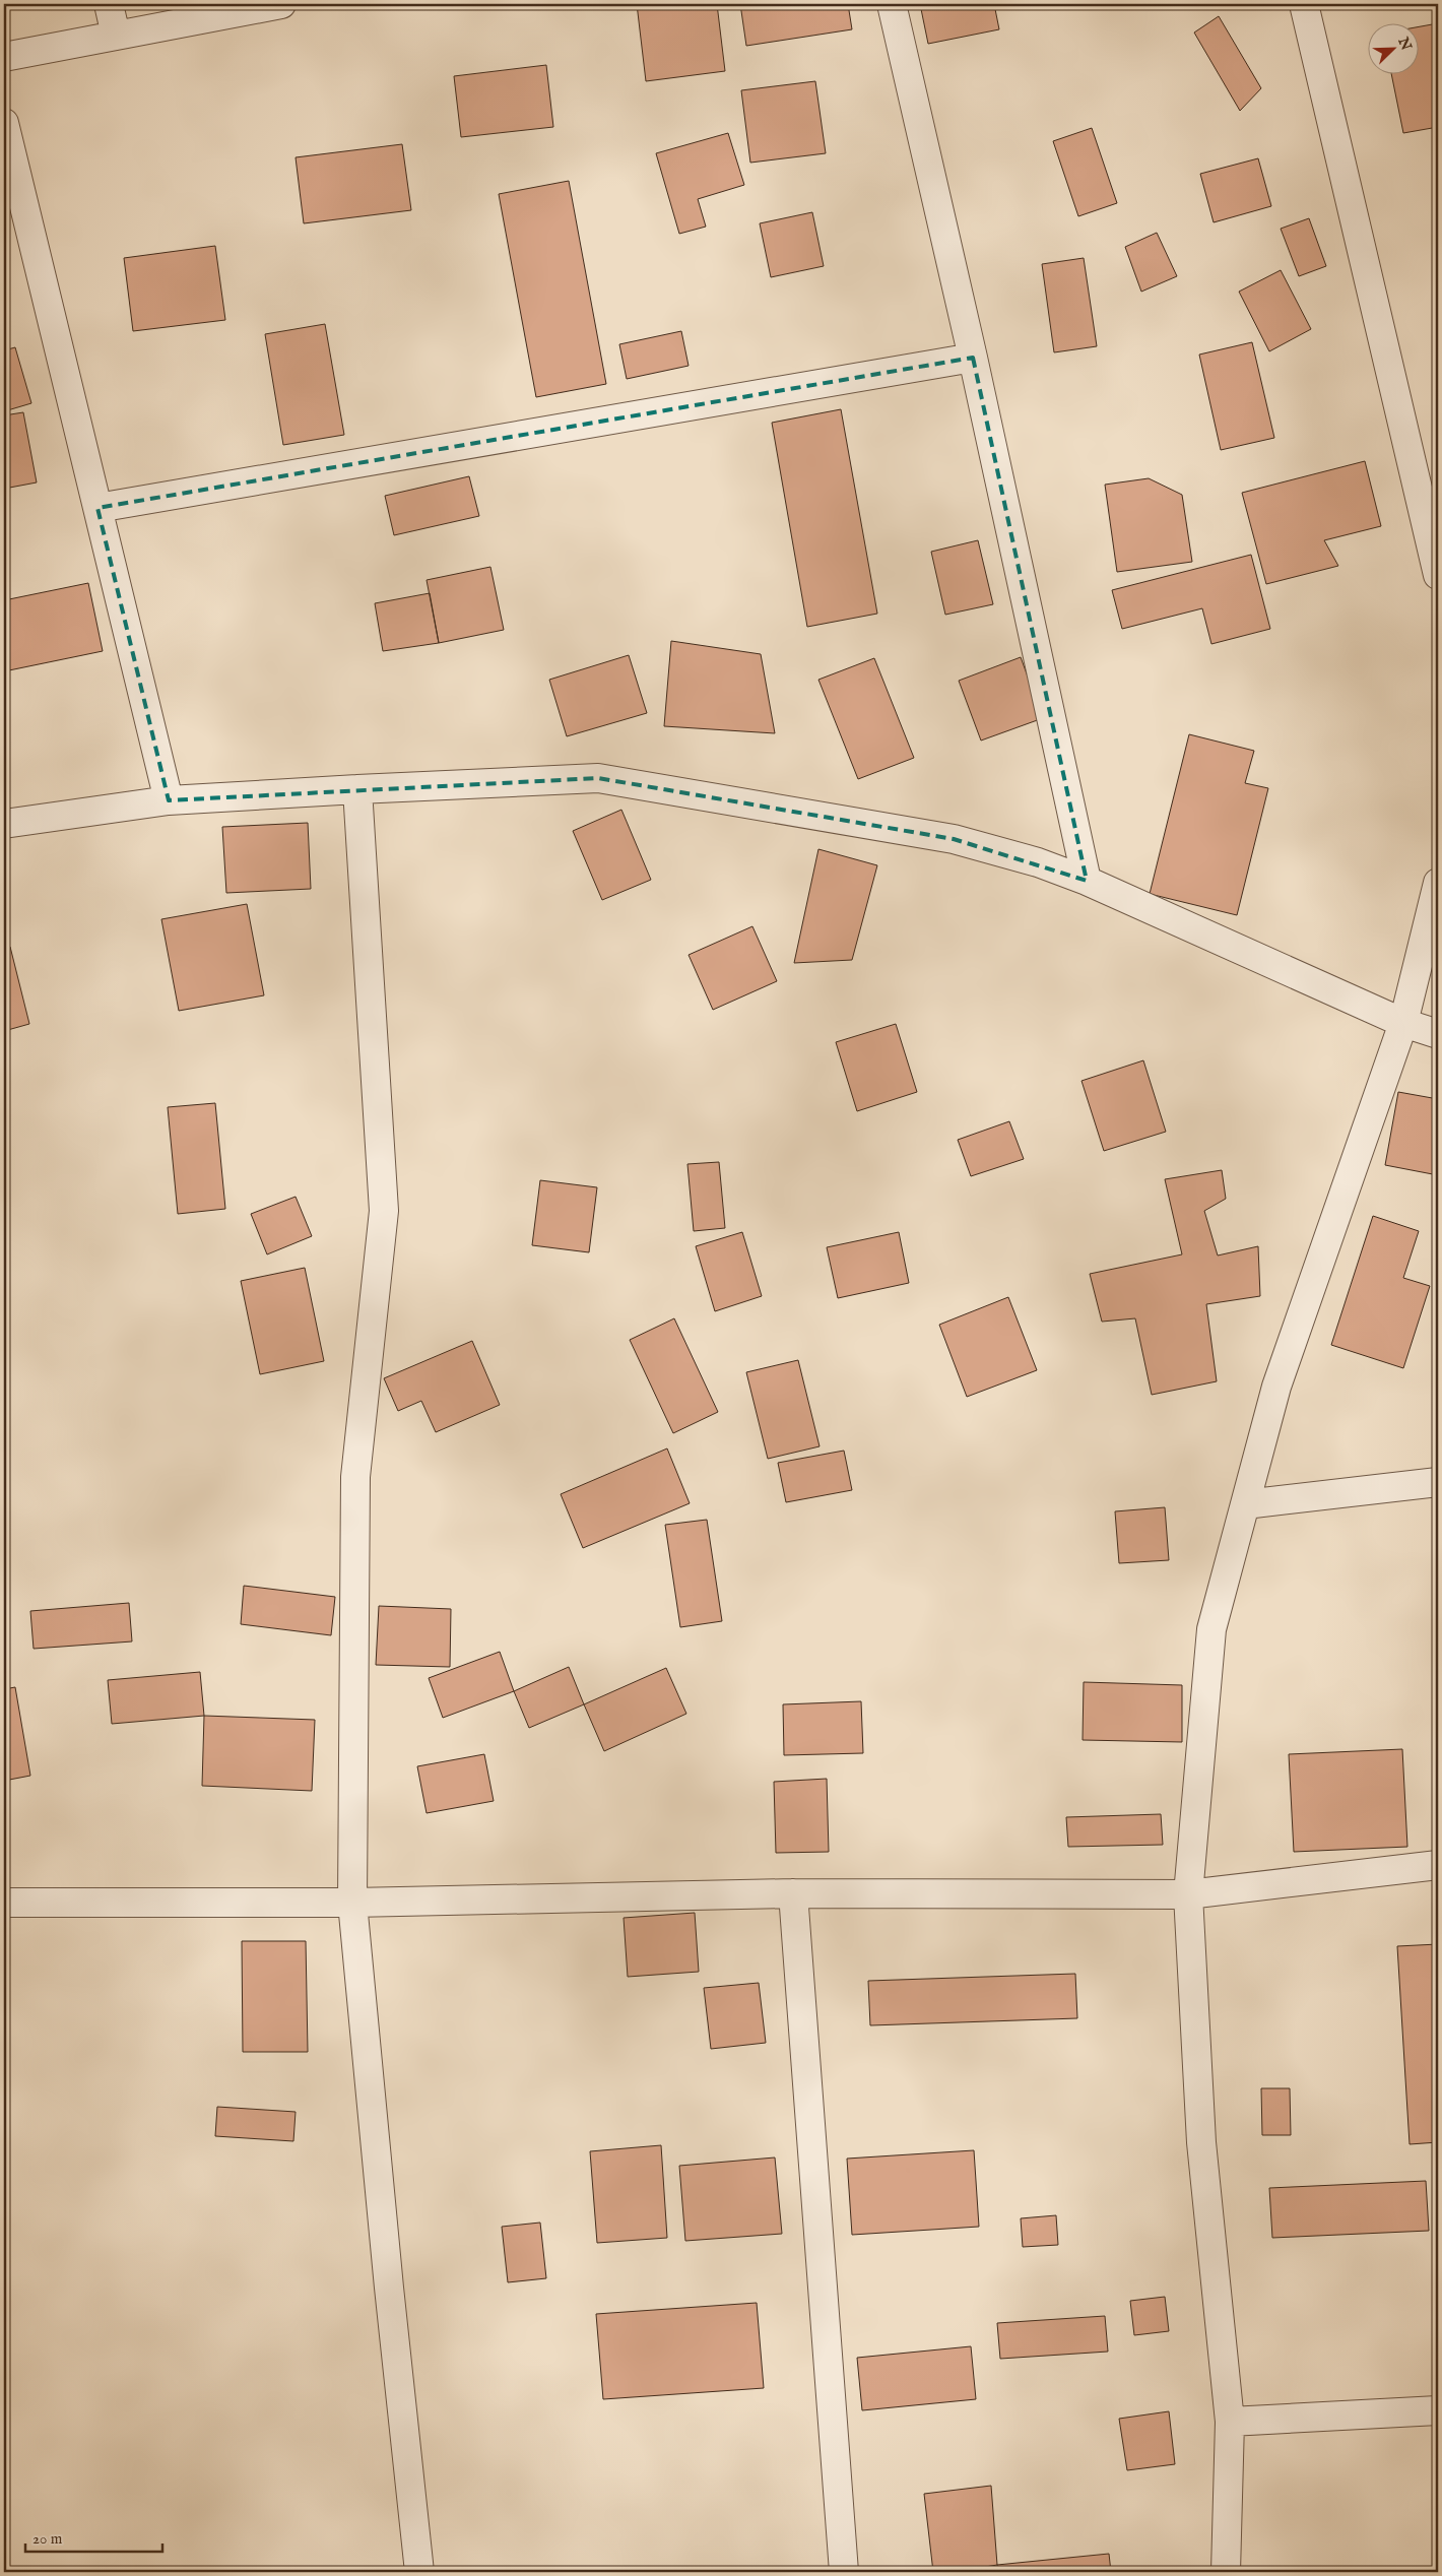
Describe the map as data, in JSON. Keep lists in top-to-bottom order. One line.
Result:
{"scale_bar":"20 m","north":"top right"}
